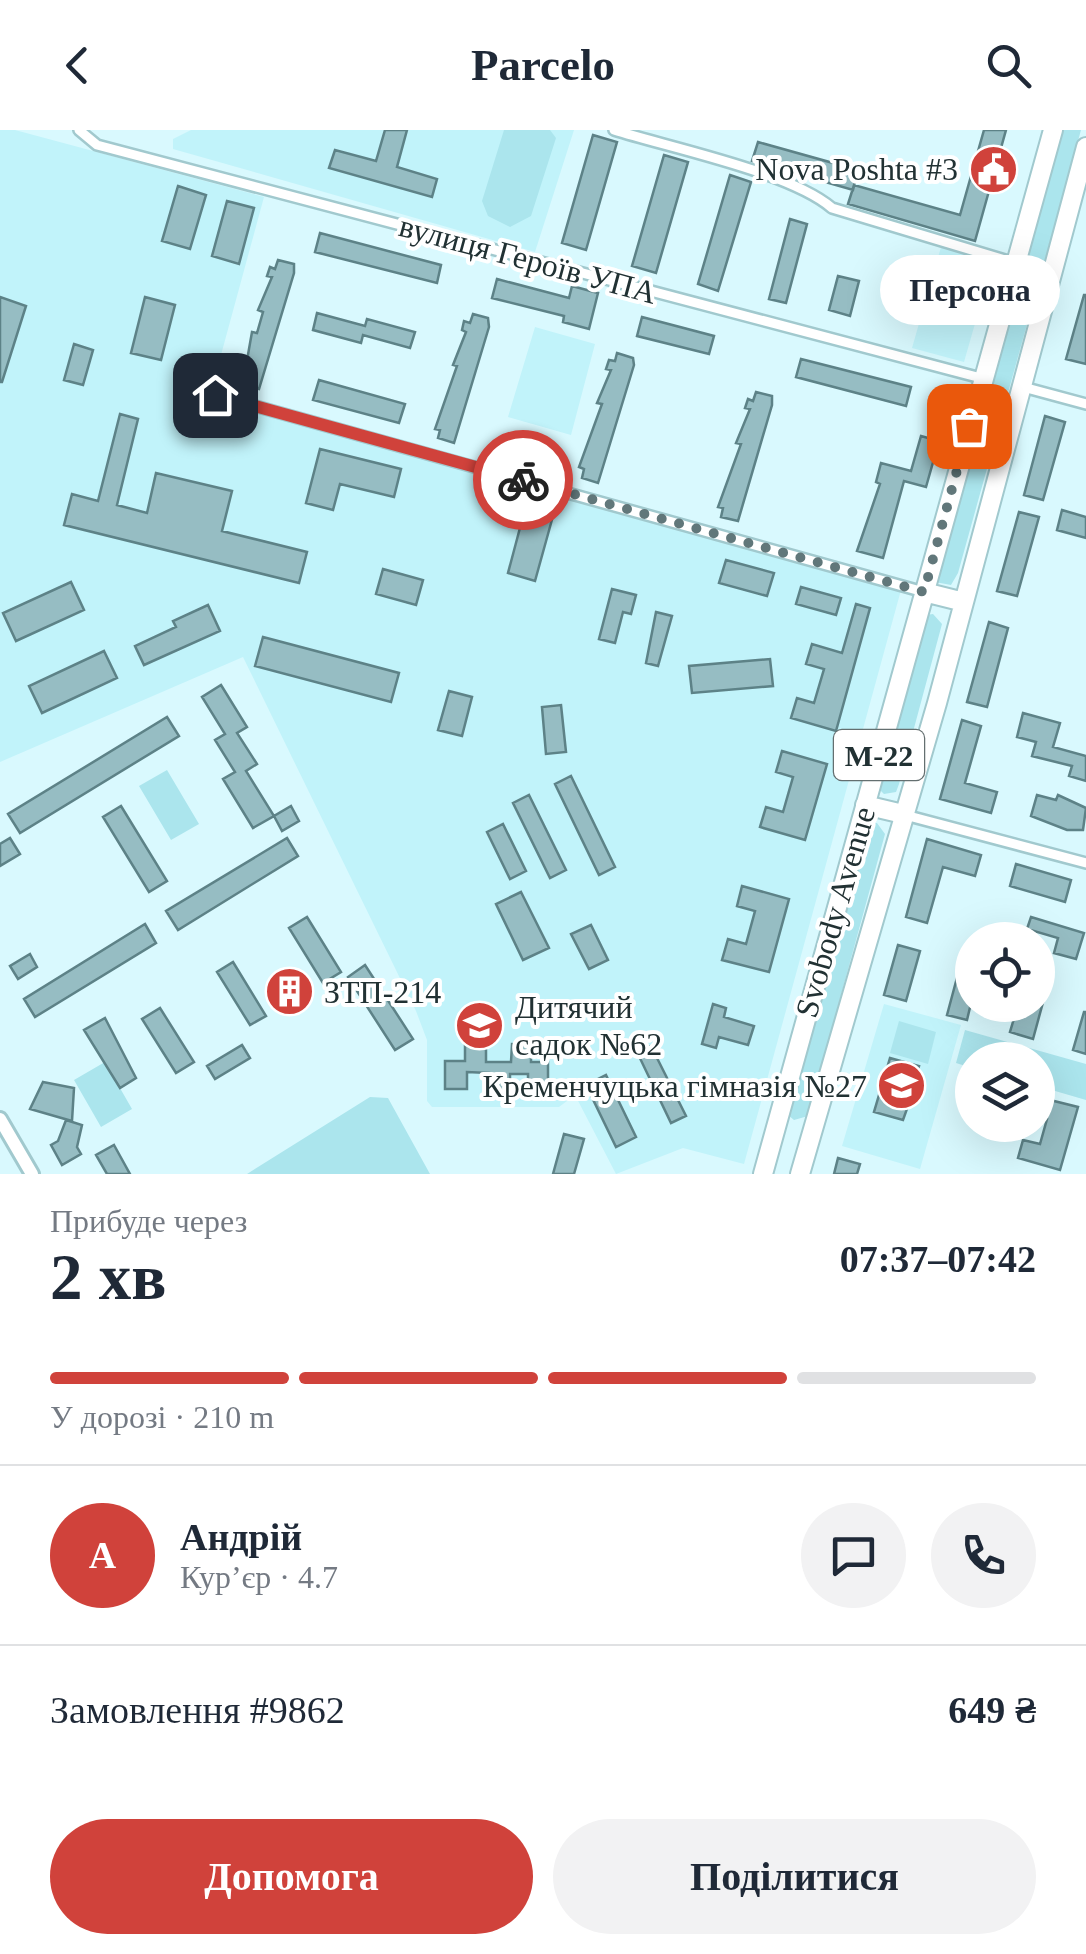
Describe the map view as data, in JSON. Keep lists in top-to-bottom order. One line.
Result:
{"streets":{"highway":["М-22","Svobody Avenue"],"street":["вулиця Героїв УПА"]},"crossings":[["вулиця Героїв УПА","Svobody Avenue"]],"places":{"public building":["Nova Poshta #3"],"other":["Персона"],"building":["ЗТП-214"],"school or university":["Дитячий садок №62","Кременчуцька гімназія №27"]},"page":{"header":"Parcelo","bubble":"Персона","heading":["2 хв","Прибуде через","07:37–07:42"],"panel":["Андрій","Кур’єр · 4.7","Замовлення #9862","649 ₴"],"bar":"У дорозі · 210 m","round":"А","buttons":["Допомога","Поділитися"]}}
